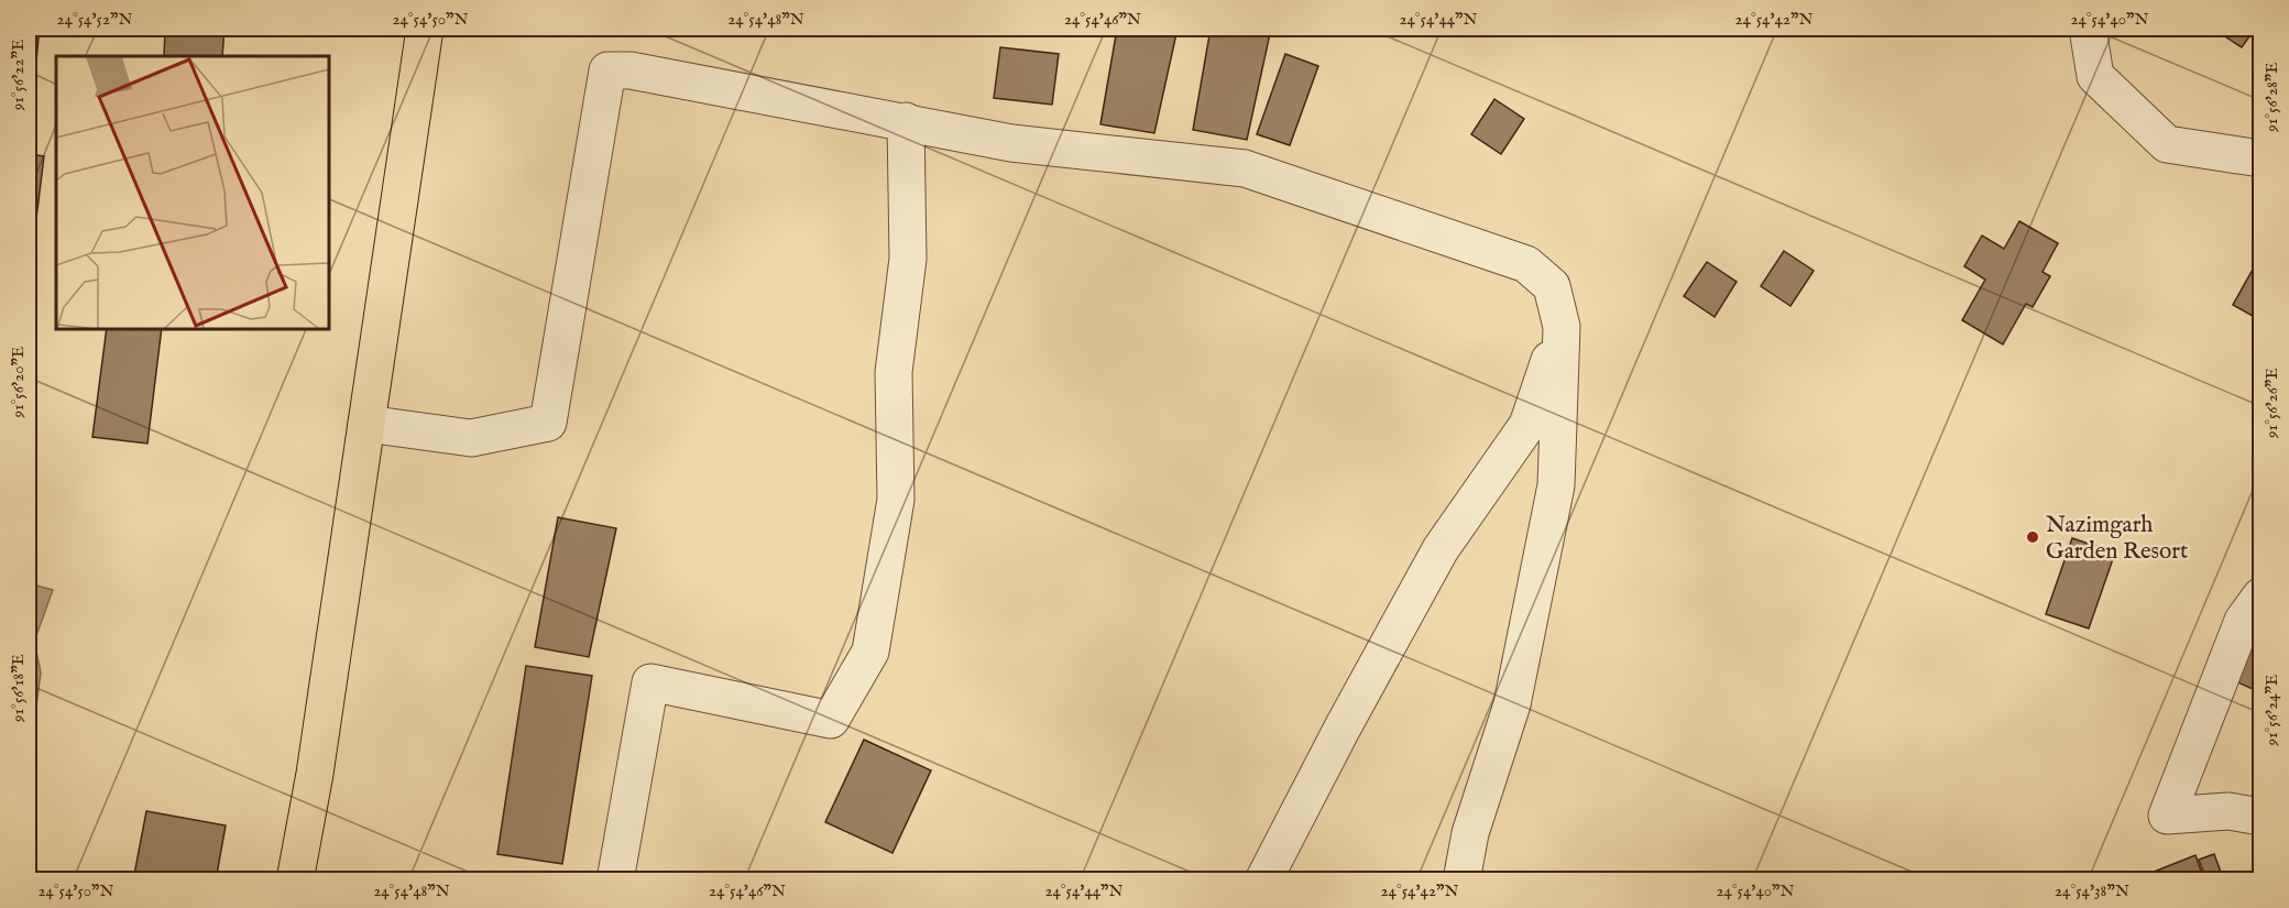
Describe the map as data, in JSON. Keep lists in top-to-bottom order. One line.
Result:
{"places":["Nazimgarh Garden Resort"],"coordinates":["24°54'52\"N","24°54'50\"N","24°54'48\"N","24°54'46\"N","24°54'44\"N","24°54'42\"N","24°54'40\"N","91°56'22\"E","91°56'28\"E","91°56'20\"E","91°56'26\"E","91°56'18\"E","91°56'24\"E","24°54'38\"N"]}
